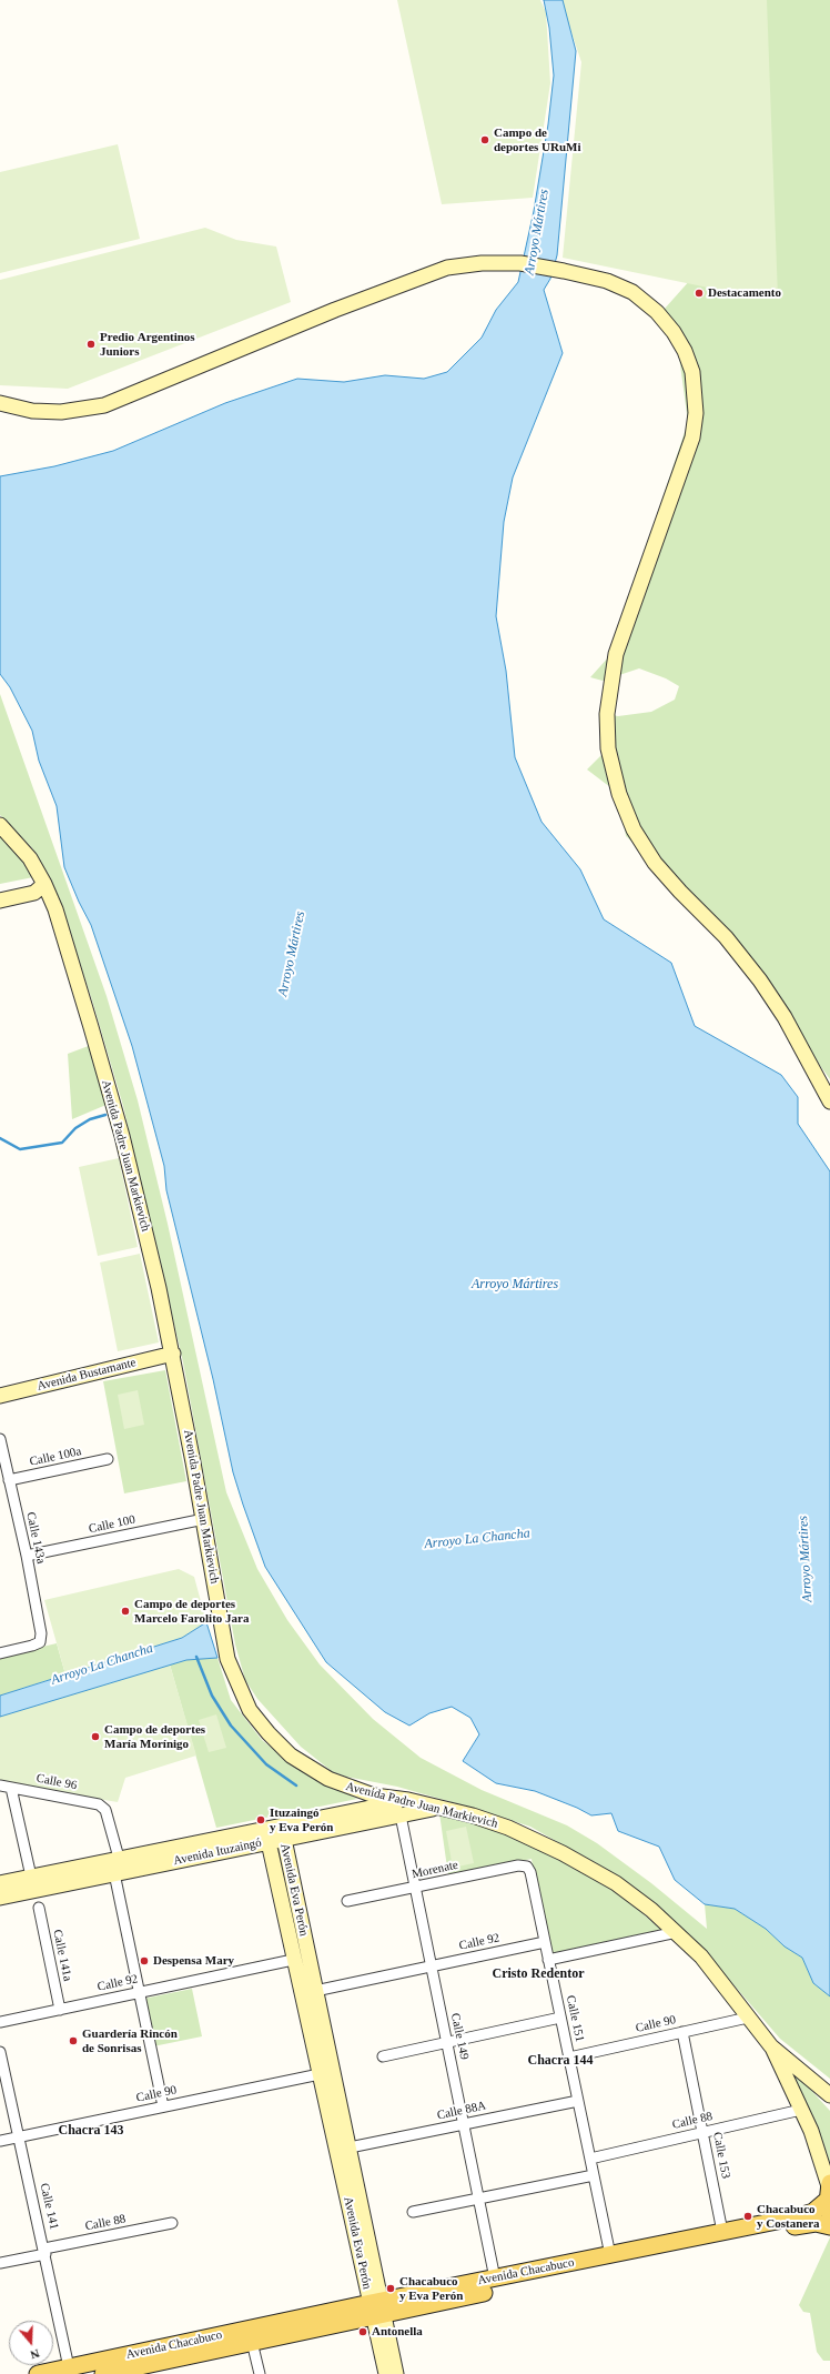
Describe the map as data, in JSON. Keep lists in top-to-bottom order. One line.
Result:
{"streets":{"main road":["Avenida Padre Juan Markievich","Avenida Bustamante","Avenida Ituzaingó","Avenida Eva Perón","Avenida Chacabuco"],"street":["Calle 100a","Calle 100","Calle 143a","Calle 96","Morenate","Calle 92","Calle 141a","Calle 151","Calle 90","Calle 149","Calle 88A","Calle 88","Calle 153","Calle 141"]},"crossings":[["Avenida Padre Juan Markievich","Avenida Bustamante"],["Avenida Padre Juan Markievich","Calle 100"],["Avenida Padre Juan Markievich","Avenida Ituzaingó"],["Avenida Padre Juan Markievich","Calle 90"],["Avenida Padre Juan Markievich","Calle 88"],["Avenida Padre Juan Markievich","Avenida Chacabuco"],["Calle 100a","Calle 143a"],["Calle 100","Calle 143a"],["Calle 96","Avenida Ituzaingó"],["Avenida Ituzaingó","Avenida Eva Perón"],["Avenida Ituzaingó","Calle 149"],["Morenate","Calle 151"],["Morenate","Calle 149"],["Avenida Eva Perón","Calle 92"],["Avenida Eva Perón","Calle 90"],["Avenida Eva Perón","Calle 88A"],["Avenida Eva Perón","Avenida Chacabuco"],["Calle 92","Calle 141a"],["Calle 92","Calle 151"],["Calle 92","Calle 149"],["Calle 151","Calle 90"],["Calle 151","Calle 88A"],["Calle 151","Calle 88"],["Calle 151","Avenida Chacabuco"],["Calle 90","Calle 153"],["Calle 90","Calle 141"],["Calle 149","Calle 88A"],["Calle 149","Avenida Chacabuco"],["Calle 88","Calle 153"],["Calle 88","Calle 141"],["Calle 153","Avenida Chacabuco"],["Calle 141","Avenida Chacabuco"]],"districts":["Cristo Redentor","Chacra 144","Chacra 143"],"water":["Arroyo Mártires","Arroyo La Chancha"],"places":["Campo de deportes URuMi","Destacamento","Predio Argentinos Juniors","Campo de deportes Marcelo Farolito Jara","Campo de deportes María Morínigo","Ituzaingó y Eva Perón","Despensa Mary","Guardería Rincón de Sonrisas","Chacabuco y Costanera","Chacabuco y Eva Perón","Antonella"],"north":"bottom"}
